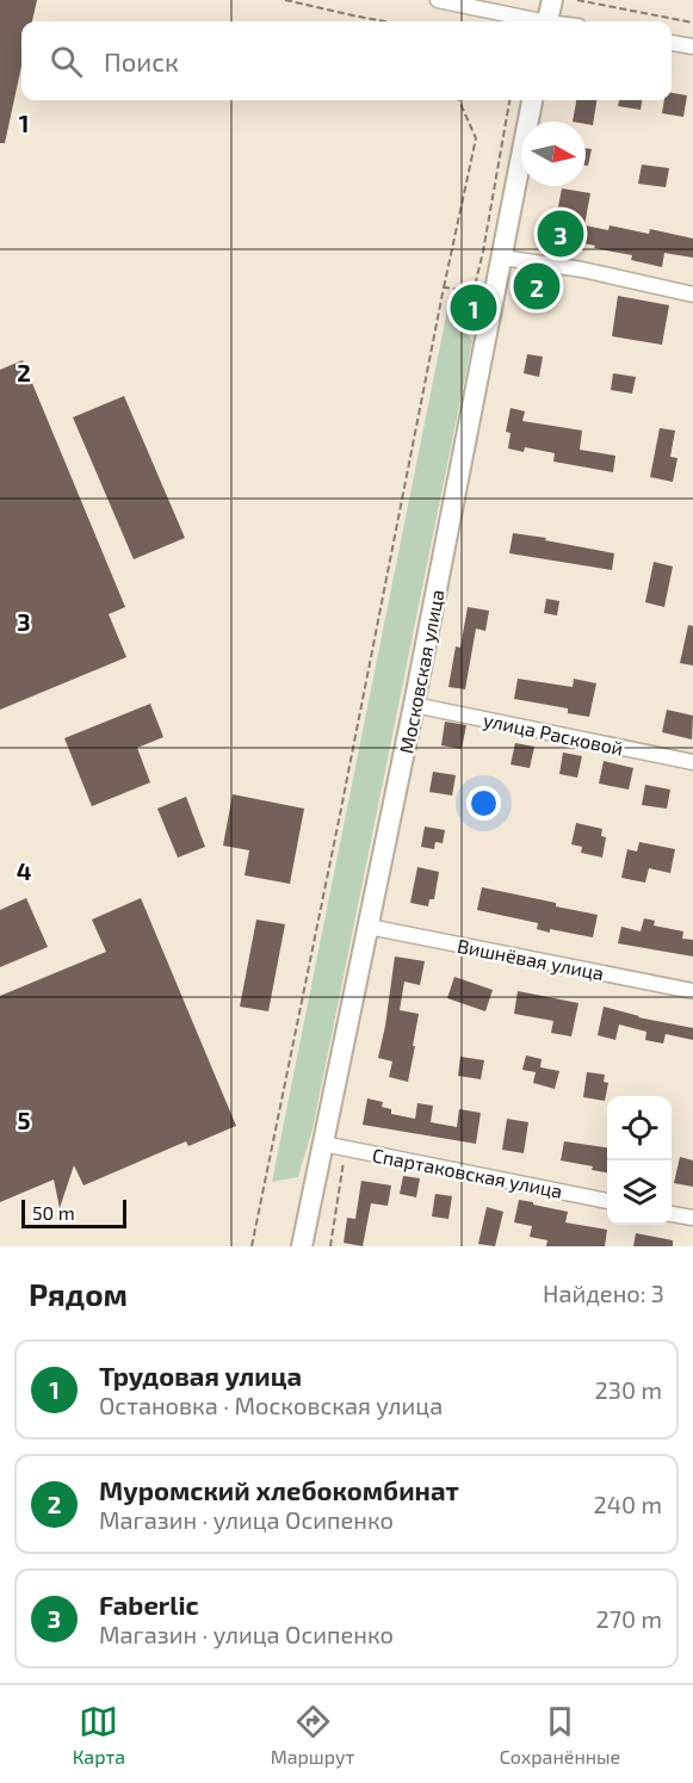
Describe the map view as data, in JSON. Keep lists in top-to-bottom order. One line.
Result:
{"streets":{"main road":["Московская улица"],"street":["улица Расковой","Вишнёвая улица","Спартаковская улица"]},"crossings":[["Московская улица","улица Расковой"],["Московская улица","Вишнёвая улица"],["Московская улица","Спартаковская улица"]],"scale_bar":"50 m","north":"right","page":{"search":"Поиск","pins":["3","2","1"],"scale":"50 m","heading":["Рядом","Найдено: 3"],"list":[{"mark":"1","name":"Трудовая улица","note":"Остановка · Московская улица","value":"230 m"},{"mark":"2","name":"Муромский хлебокомбинат","note":"Магазин · улица Осипенко","value":"240 m"},{"mark":"3","name":"Faberlic","note":"Магазин · улица Осипенко","value":"270 m"}],"nav":["Карта","Маршрут","Сохранённые"]},"grid":{"rows":["1","2","3","4","5"]}}
